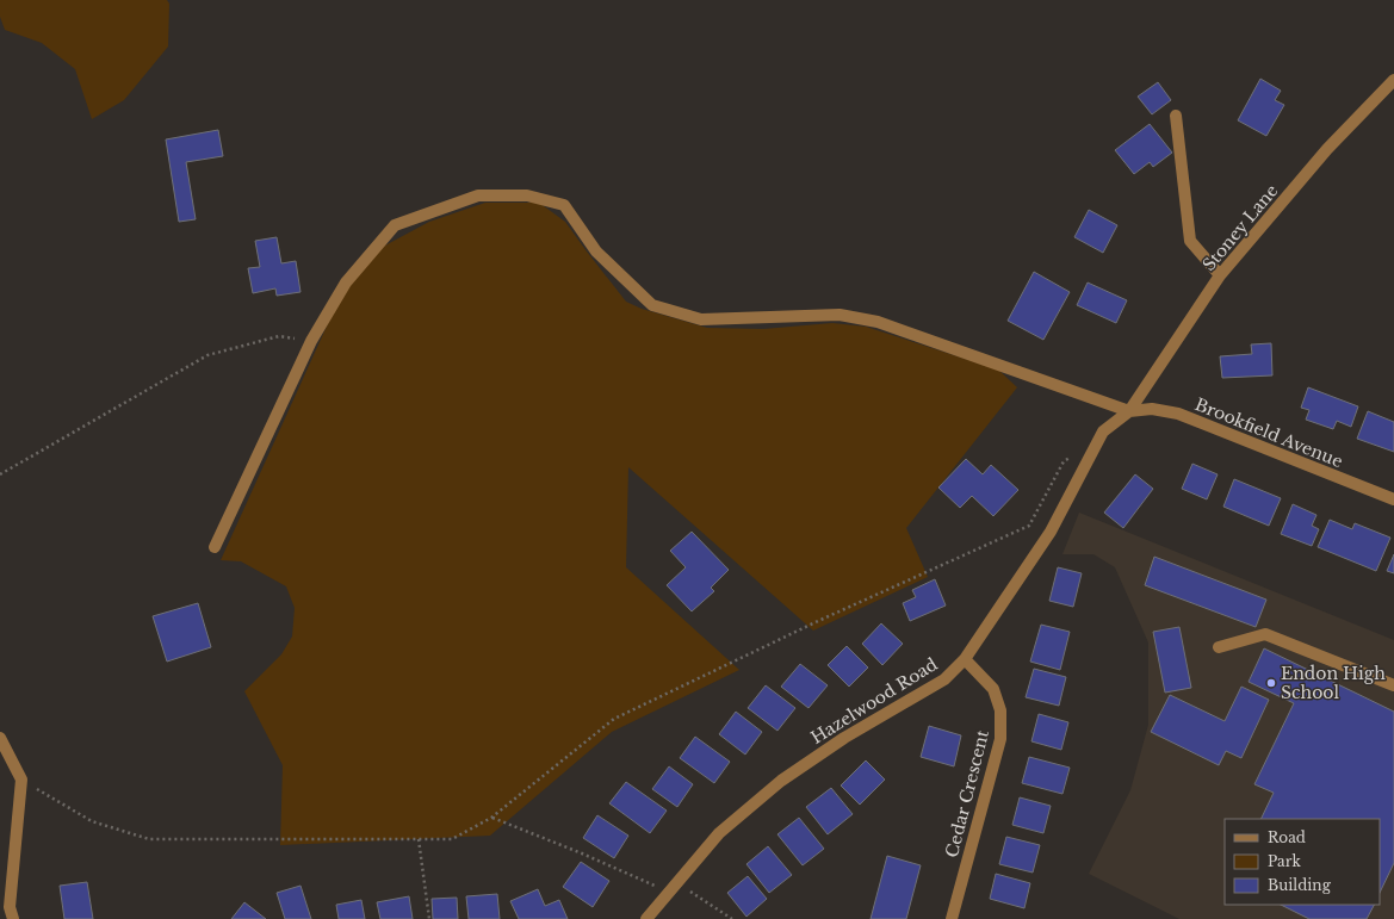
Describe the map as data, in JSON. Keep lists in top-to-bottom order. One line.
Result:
{"streets":{"street":["Stoney Lane","Brookfield Avenue","Hazelwood Road","Cedar Crescent"]},"crossings":[["Stoney Lane","Brookfield Avenue"],["Stoney Lane","Hazelwood Road"],["Brookfield Avenue","Hazelwood Road"],["Hazelwood Road","Cedar Crescent"]],"places":["Endon High School"],"legend":["Road","Park","Building"]}
